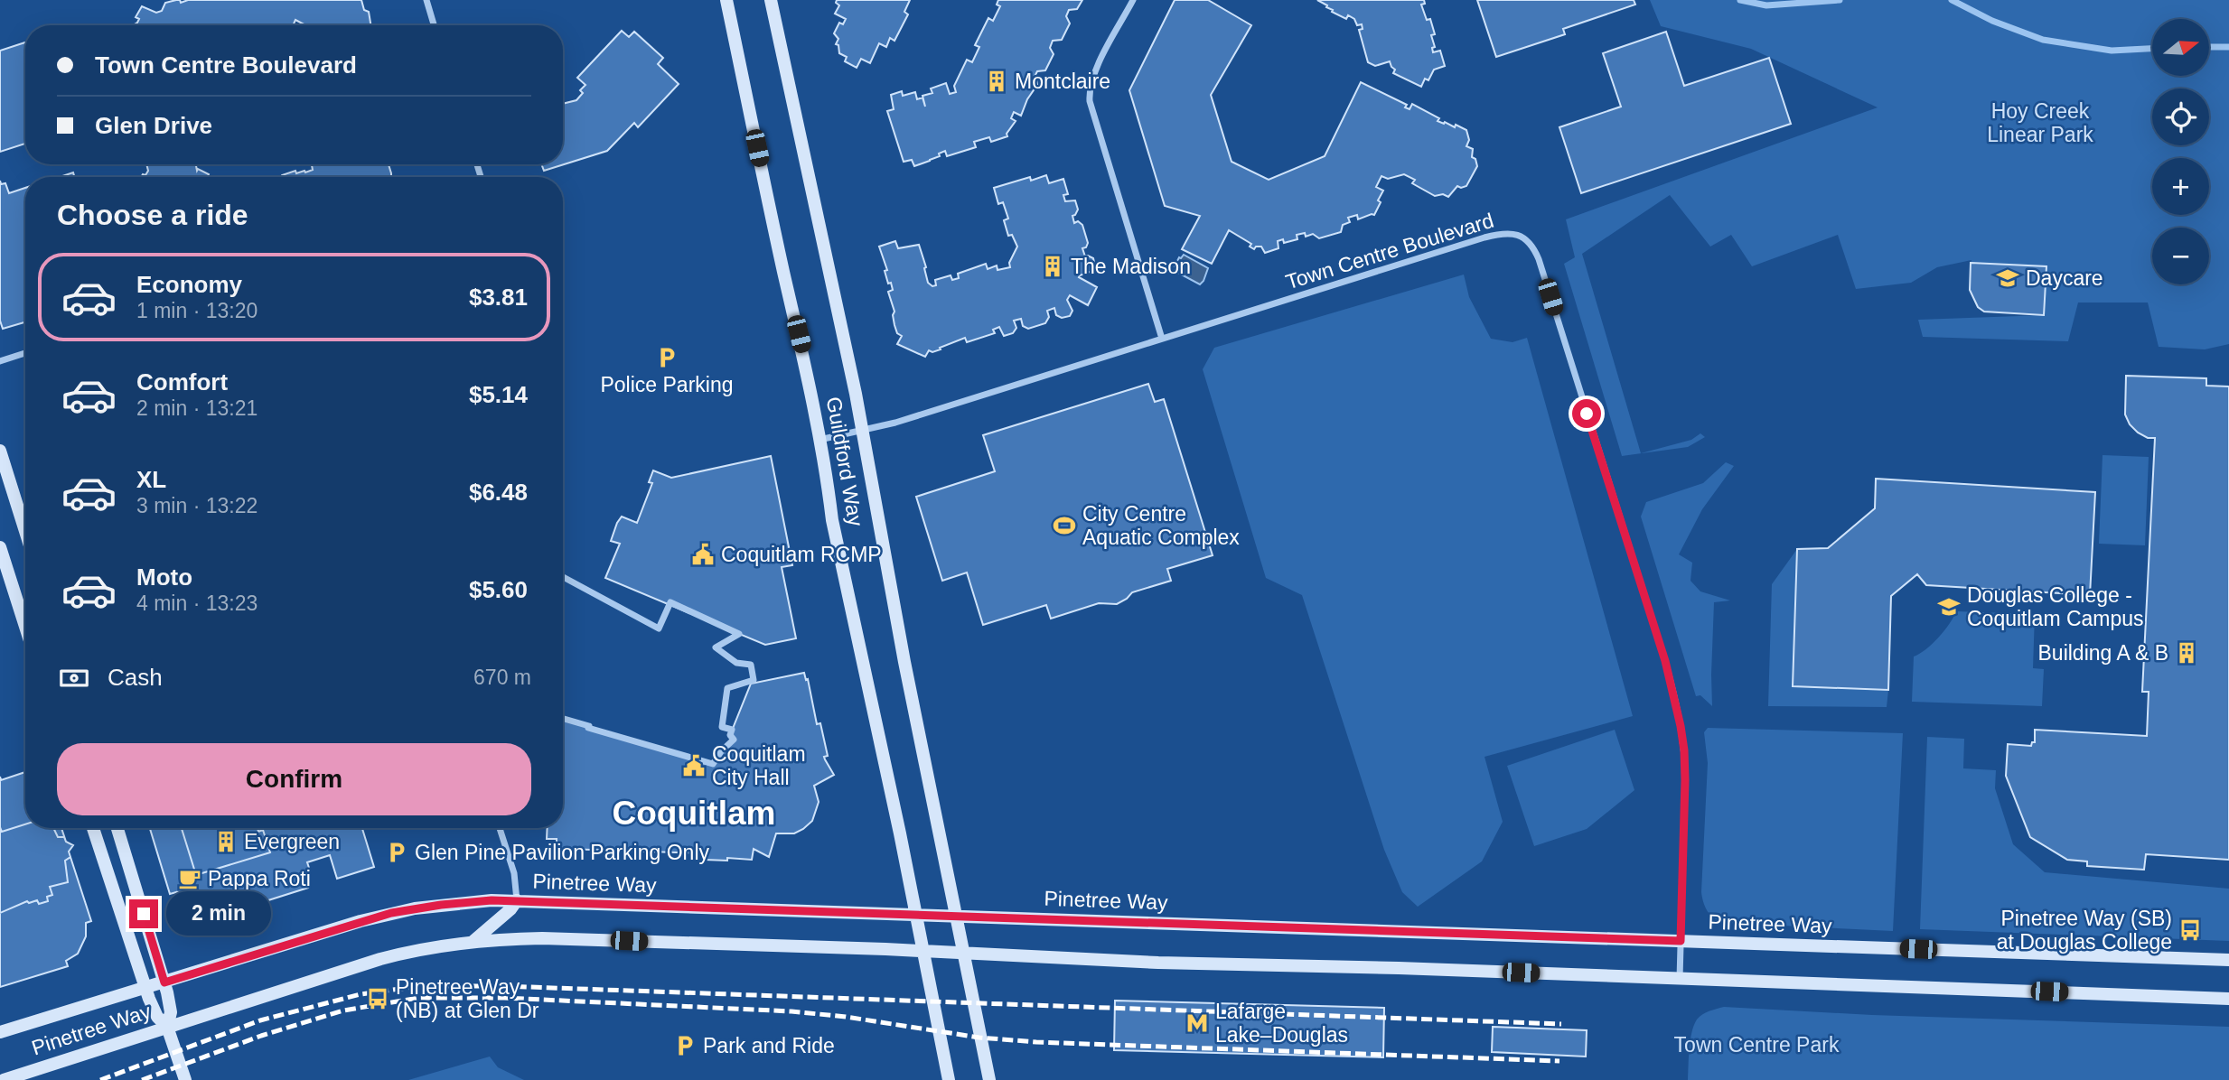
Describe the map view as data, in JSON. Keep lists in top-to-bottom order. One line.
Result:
{"streets":{"main road":["Guildford Way","Pinetree Way"],"street":["Town Centre Boulevard"]},"crossings":[["Town Centre Boulevard","Guildford Way"],["Town Centre Boulevard","Pinetree Way"],["Guildford Way","Pinetree Way"]],"districts":["Coquitlam"],"parks":["Hoy Creek Linear Park","Town Centre Park"],"places":{"building":["Montclaire","The Madison","Building A & B","Evergreen"],"school or university":["Daycare","Douglas College - Coquitlam Campus"],"parking":["Police Parking","Glen Pine Pavilion Parking Only","Park and Ride"],"sports":["City Centre Aquatic Complex"],"public building":["Coquitlam RCMP","Coquitlam City Hall"],"cafe":["Pappa Roti"],"bus stop":["Pinetree Way (SB) at Douglas College","Pinetree Way (NB) at Glen Dr"],"metro station":["Lafarge Lake–Douglas"]},"north":"right","page":{"map_buttons":["+","−"],"banner":["Town Centre Boulevard","Glen Drive"],"heading":"Choose a ride","list":[{"name":"Economy","note":"1 min · 13:20","value":"$3.81"},{"name":"Comfort","note":"2 min · 13:21","value":"$5.14"},{"name":"XL","note":"3 min · 13:22","value":"$6.48"},{"name":"Moto","note":"4 min · 13:23","value":"$5.60"}],"pay":["Cash","670 m"],"buttons":"Confirm","bubble":"2 min"}}
